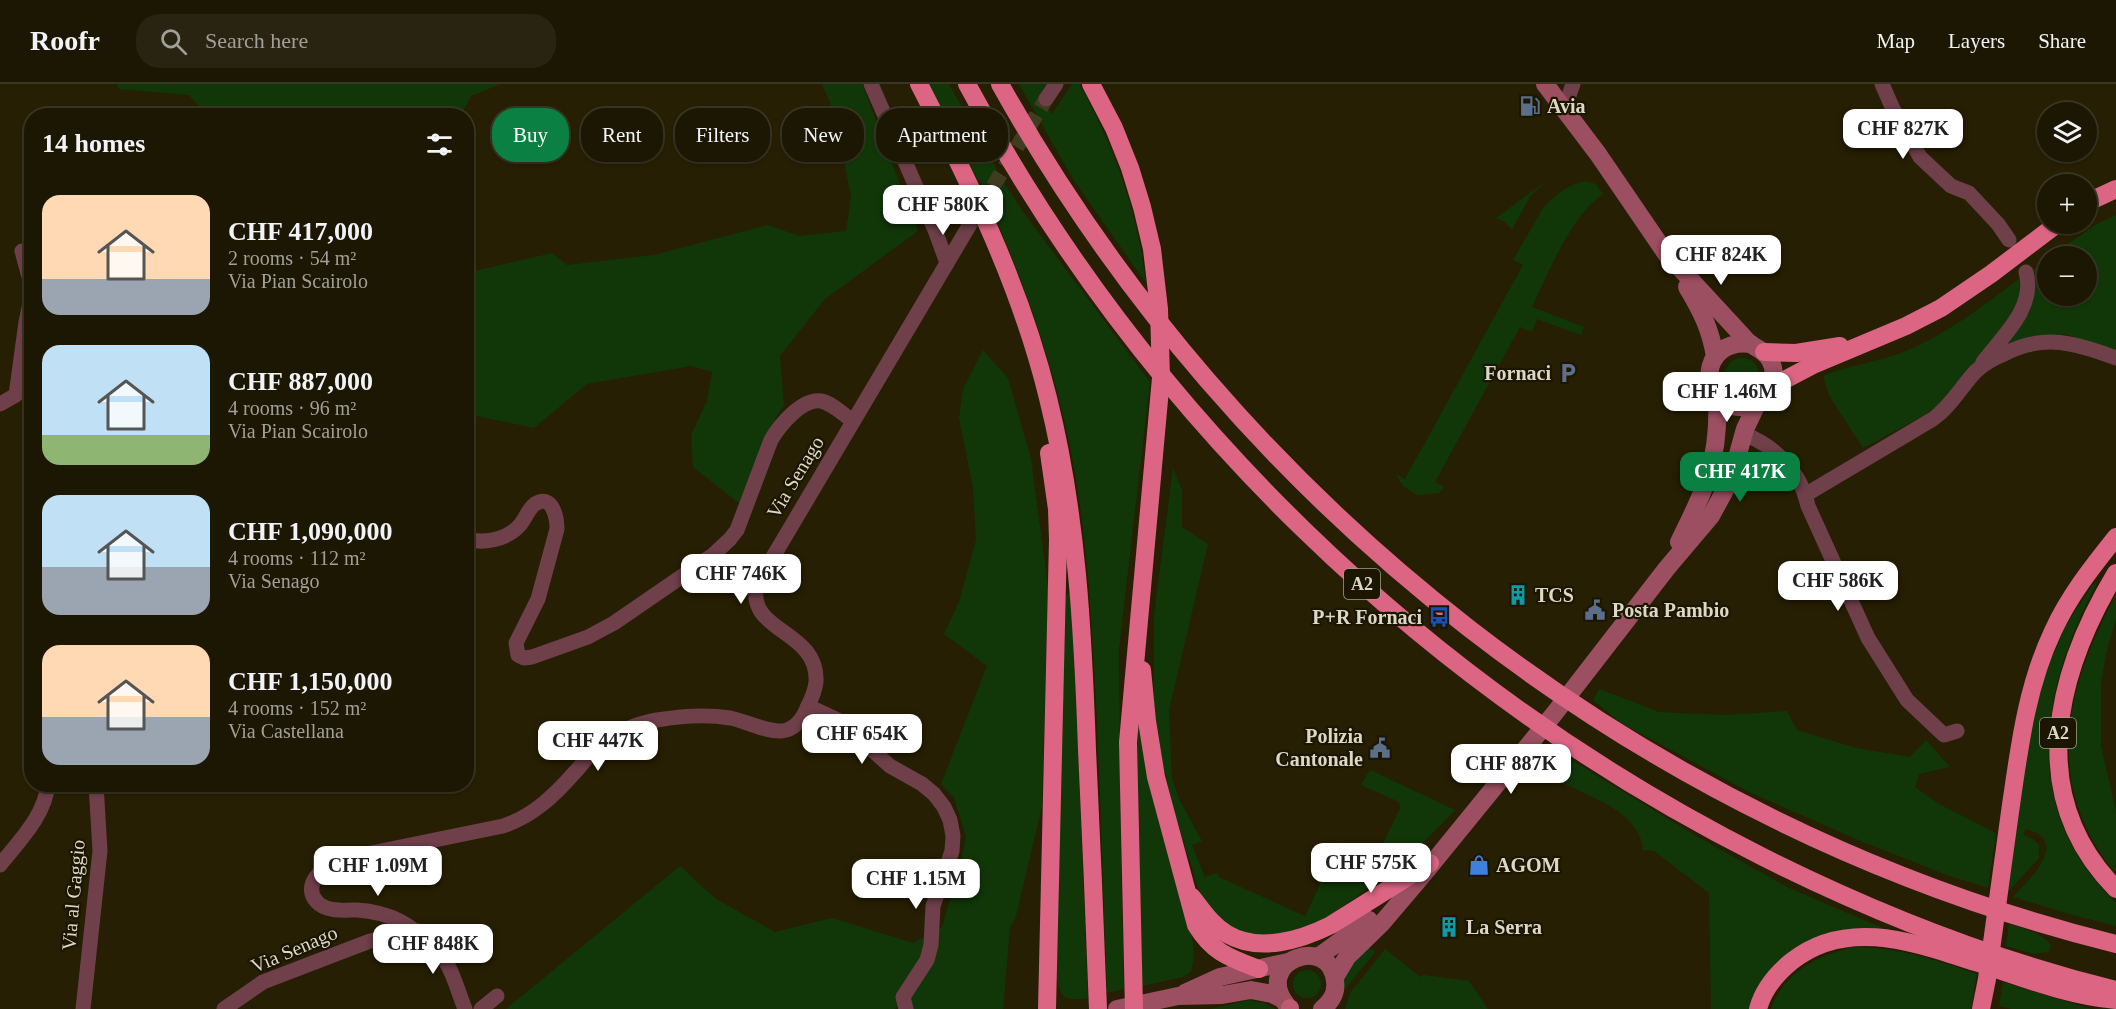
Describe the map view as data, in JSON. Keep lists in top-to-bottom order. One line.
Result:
{"streets":{"highway":["A2"],"street":["Via Senago","Via al Gaggio"]},"places":{"fuel station":["Avia"],"parking":["Fornaci"],"building":["TCS","La Serra"],"public building":["Posta Pambio","Polizia Cantonale"],"bus stop":["P+R Fornaci"],"shop":["AGOM"]},"page":{"header":"Roofr","search":"Search here","nav":["Map","Layers","Share"],"map_buttons":["+","−"],"chip":["Buy","Rent","Filters","New","Apartment"],"heading":"14 homes","price":["CHF 827K","CHF 580K","CHF 824K","CHF 1.46M","CHF 417K","CHF 746K","CHF 586K","CHF 654K","CHF 447K","CHF 887K","CHF 575K","CHF 1.09M","CHF 1.15M","CHF 848K"],"list":[{"name":"CHF 417,000","note":"2 rooms · 54 m² · Via Pian Scairolo"},{"name":"CHF 887,000","note":"4 rooms · 96 m² · Via Pian Scairolo"},{"name":"CHF 1,090,000","note":"4 rooms · 112 m² · Via Senago"},{"name":"CHF 1,150,000","note":"4 rooms · 152 m² · Via Castellana"}]}}
